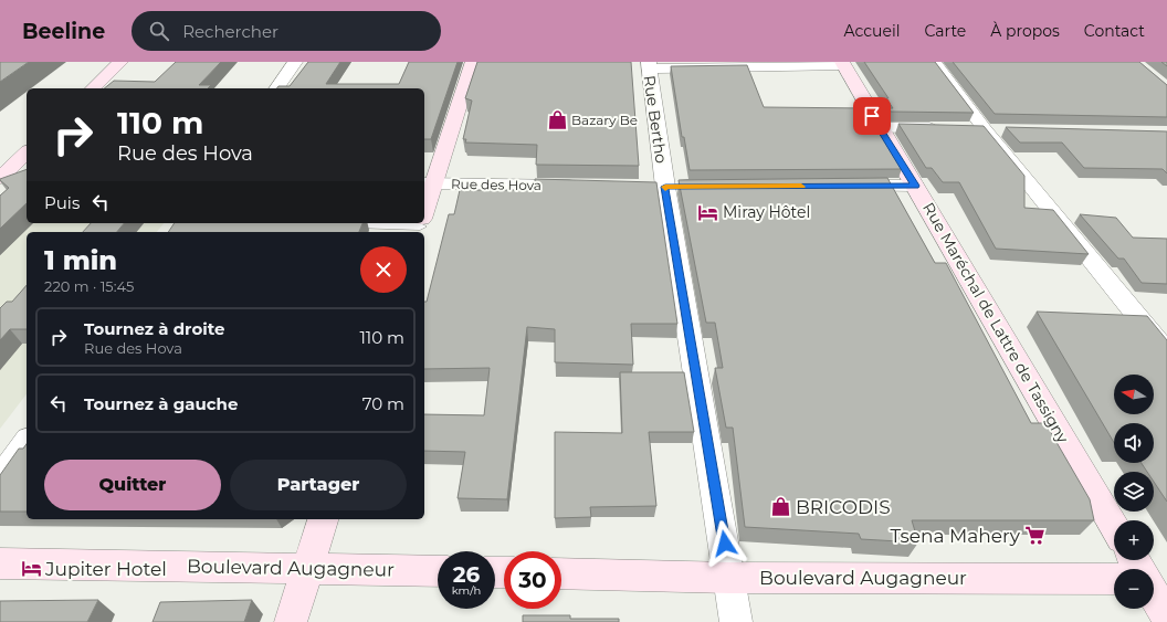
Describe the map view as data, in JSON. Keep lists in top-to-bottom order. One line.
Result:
{"streets":{"street":["Rue Bertho","Rue des Hova","Rue Maréchal de Lattre de Tassigny","Boulevard Augagneur"]},"crossings":[["Rue Bertho","Boulevard Augagneur"]],"places":{"shop":["Bazary Be","BRICODIS"],"hotel":["Miray Hôtel","Jupiter Hotel"],"supermarket":["Tsena Mahery"]},"north":"left","page":{"header":"Beeline","search":"Rechercher","nav":["Accueil","Carte","À propos","Contact"],"turn":["110 m","Rue des Hova"],"then":"Puis","heading":["1 min","220 m · 15:45"],"list":[{"name":"Tournez à droite","note":"Rue des Hova","value":"110 m"},{"name":"Tournez à gauche","value":"70 m"}],"map_buttons":["+","−"],"buttons":["Quitter","Partager"],"speed":"26 km/h","limit":"30"}}
